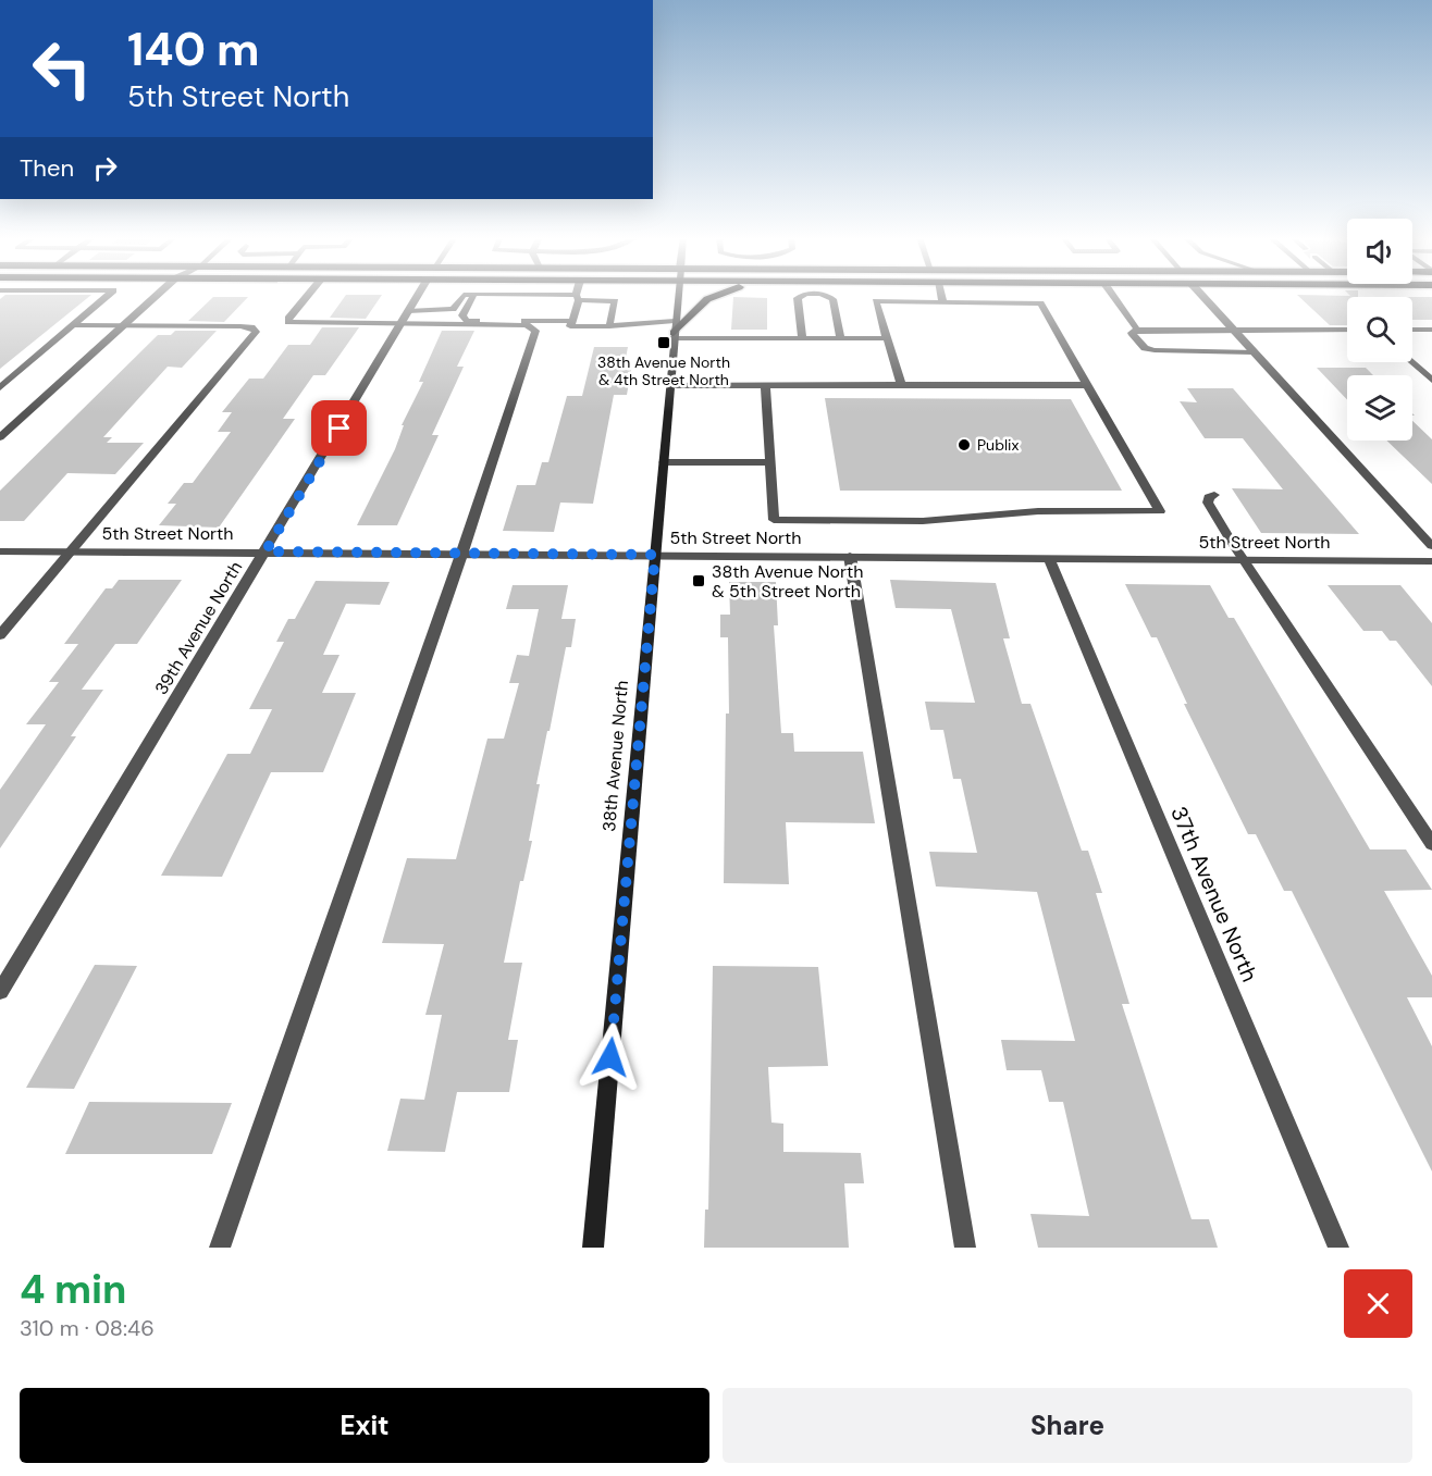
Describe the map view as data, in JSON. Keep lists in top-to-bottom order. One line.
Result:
{"streets":{"main road":["38th Avenue North"],"street":["5th Street North","39th Avenue North","37th Avenue North"]},"crossings":[["5th Street North","39th Avenue North"],["5th Street North","38th Avenue North"],["5th Street North","37th Avenue North"]],"places":{"transit":["38th Avenue North & 4th Street North","38th Avenue North & 5th Street North"],"other":["Publix"]},"page":{"turn":["140 m","5th Street North"],"then":"Then","heading":["4 min","310 m · 08:46"],"buttons":["Exit","Share"]}}
